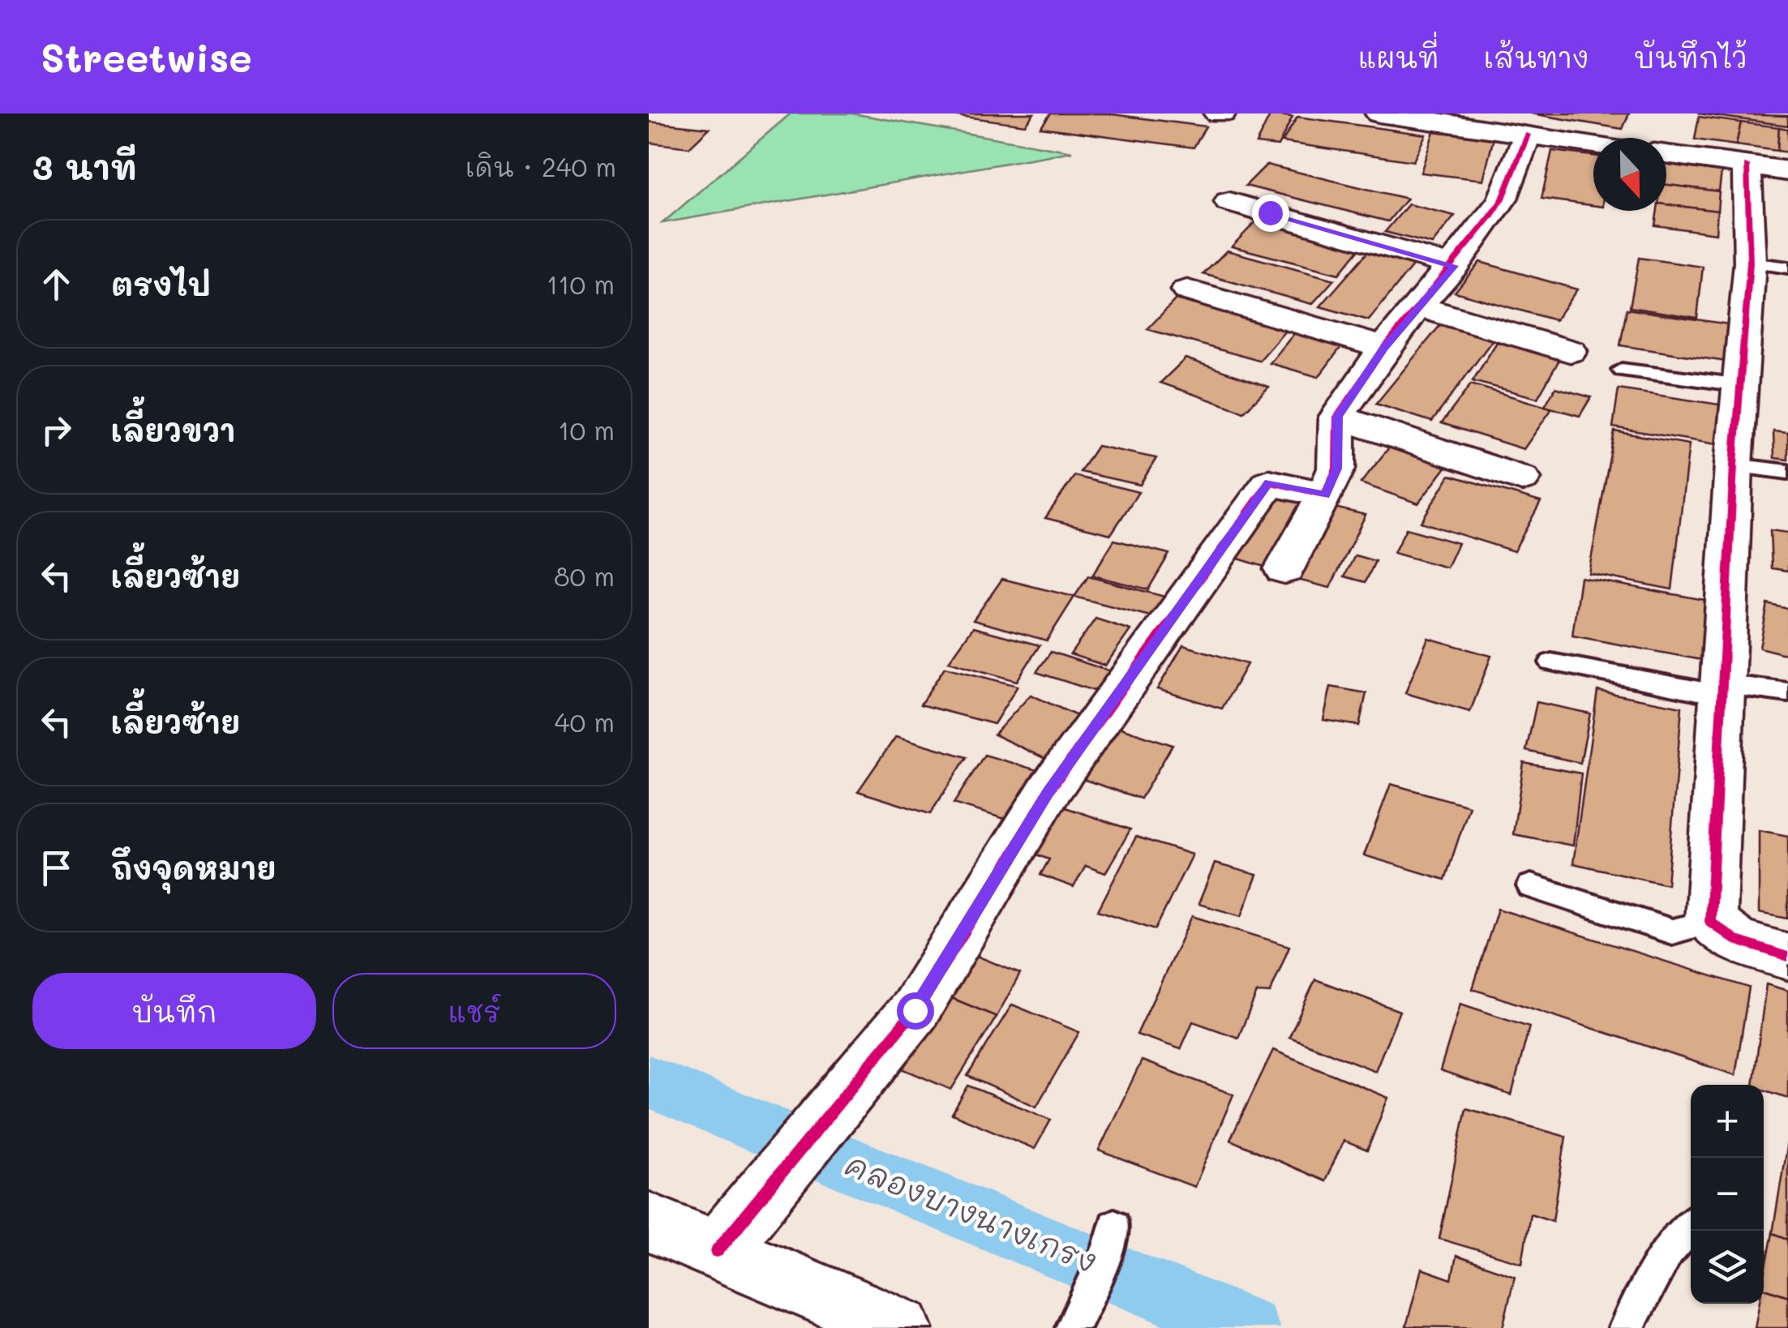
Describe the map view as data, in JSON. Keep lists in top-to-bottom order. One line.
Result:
{"water":["คลองบางนางเกรง"],"north":"bottom","page":{"header":"Streetwise","nav":["แผนที่","เส้นทาง","บันทึกไว้"],"heading":["3 นาที","เดิน · 240 m"],"list":[["ตรงไป","110 m"],["เลี้ยวขวา","10 m"],["เลี้ยวซ้าย","80 m"],["เลี้ยวซ้าย","40 m"],"ถึงจุดหมาย"],"buttons":["บันทึก","แชร์"],"map_buttons":["+","−"]}}
